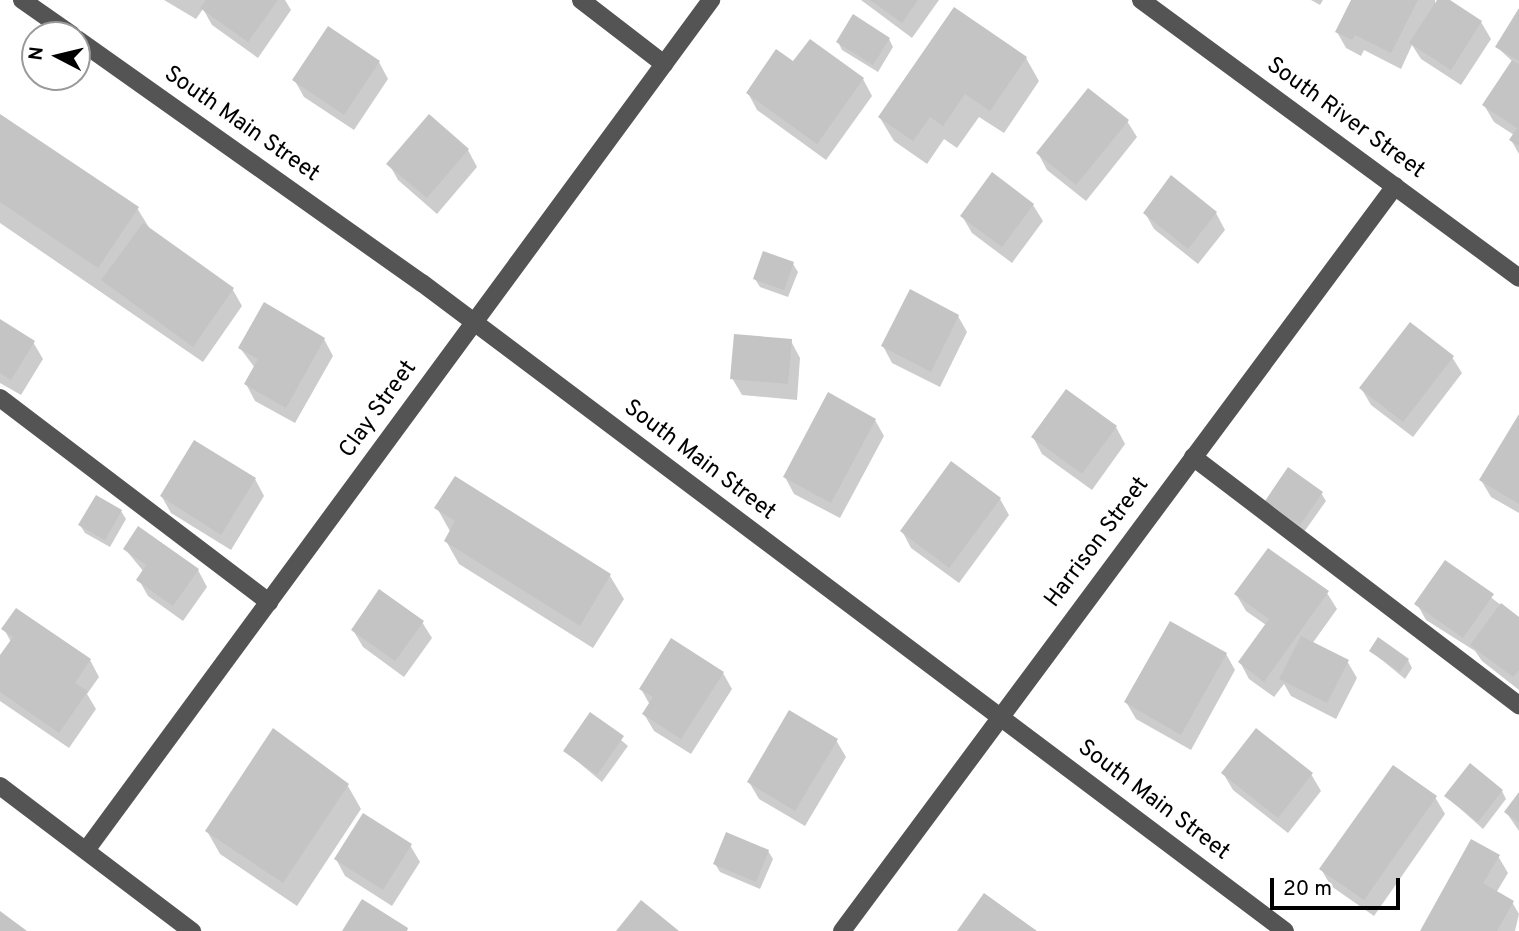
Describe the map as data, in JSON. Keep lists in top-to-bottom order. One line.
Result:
{"streets":{"street":["South River Street","South Main Street","Clay Street","Harrison Street"]},"crossings":[["South River Street","Harrison Street"],["South Main Street","Clay Street"],["South Main Street","Harrison Street"]],"scale_bar":"20 m","north":"left"}
